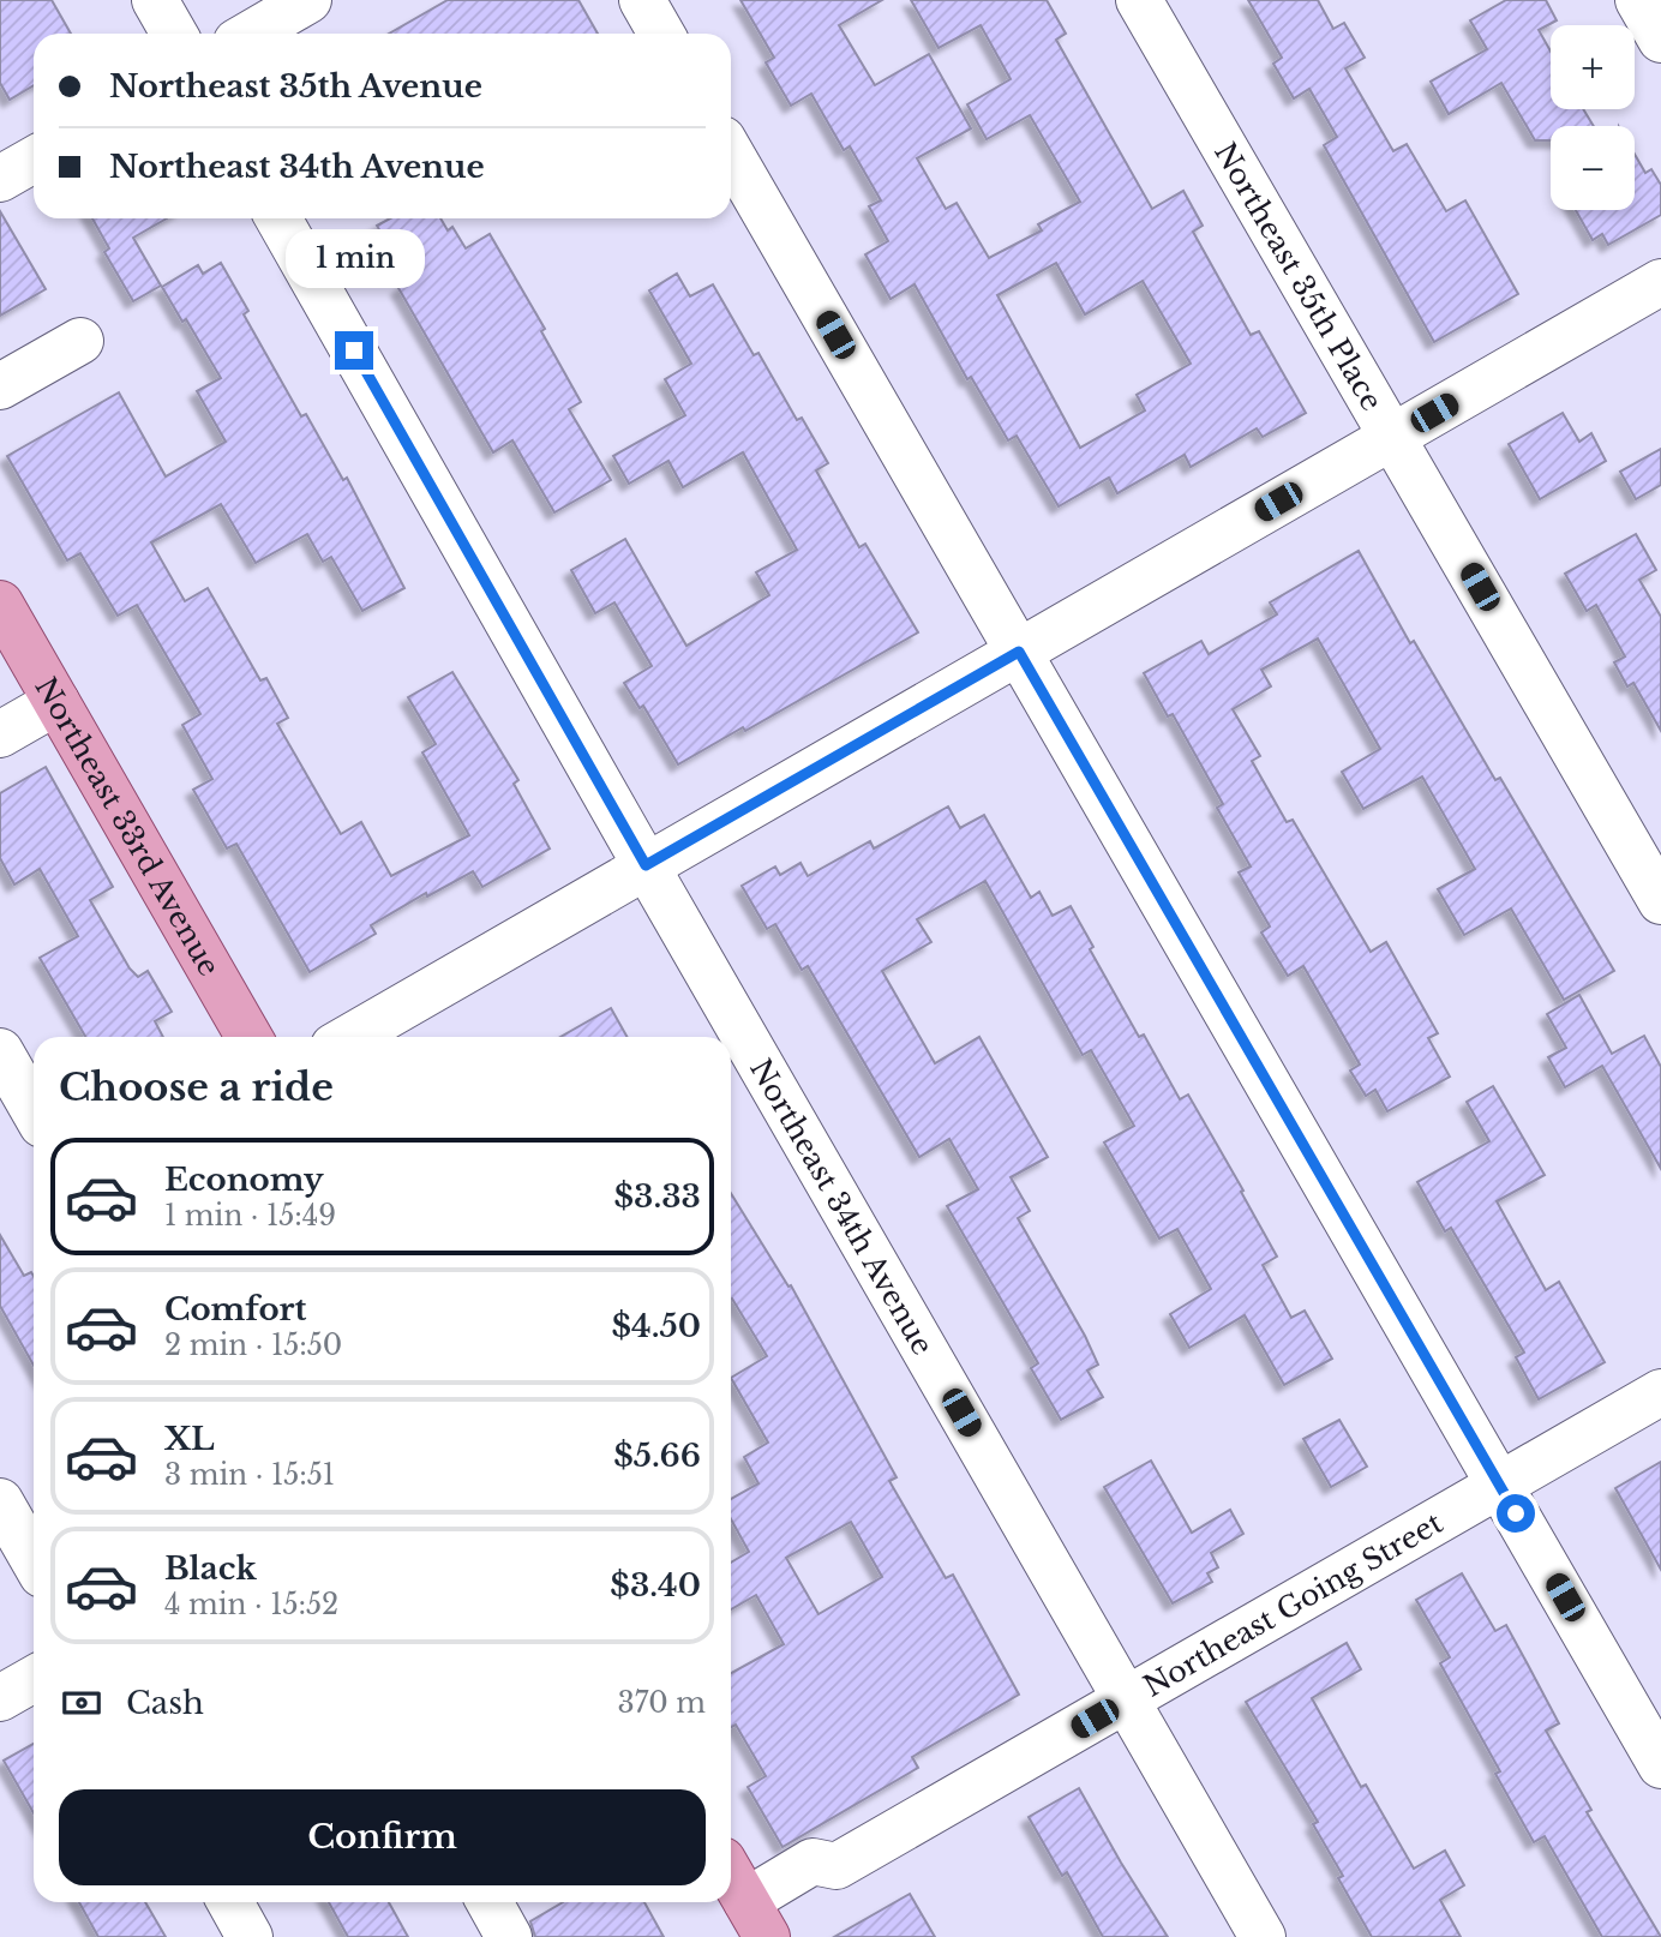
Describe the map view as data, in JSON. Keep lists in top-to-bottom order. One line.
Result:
{"streets":{"main road":["Northeast 33rd Avenue"],"street":["Northeast 35th Place","Northeast 34th Avenue","Northeast Going Street"]},"crossings":[["Northeast 34th Avenue","Northeast Going Street"]],"page":{"map_buttons":["+","−"],"banner":["Northeast 35th Avenue","Northeast 34th Avenue"],"bubble":"1 min","heading":"Choose a ride","list":[{"name":"Economy","note":"1 min · 15:49","value":"$3.33"},{"name":"Comfort","note":"2 min · 15:50","value":"$4.50"},{"name":"XL","note":"3 min · 15:51","value":"$5.66"},{"name":"Black","note":"4 min · 15:52","value":"$3.40"}],"pay":["Cash","370 m"],"buttons":"Confirm"}}
